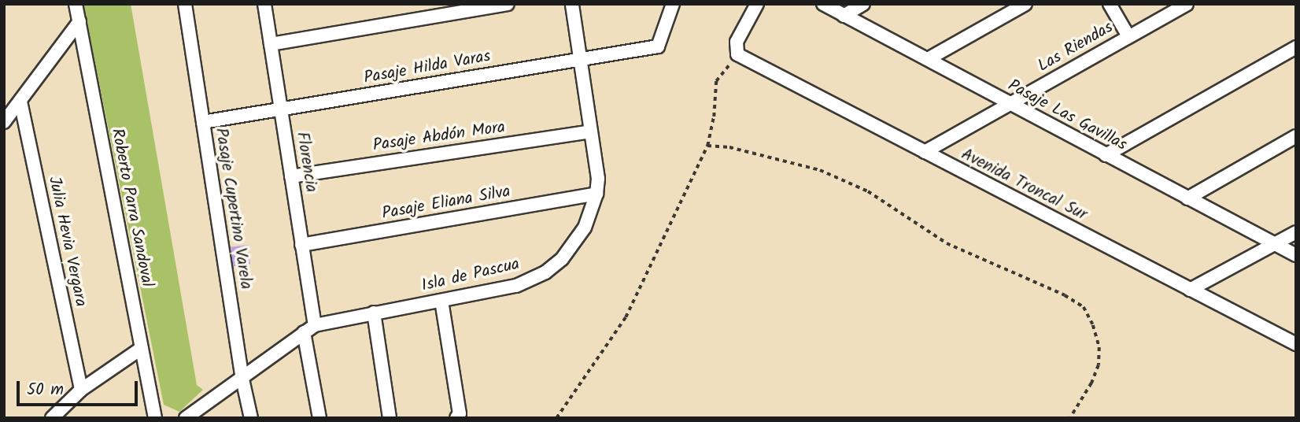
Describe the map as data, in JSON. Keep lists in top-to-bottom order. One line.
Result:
{"streets":{"street":["Las Riendas","Pasaje Hilda Varas","Pasaje Las Gavillas","Pasaje Abdón Mora","Florencia","Avenida Troncal Sur","Pasaje Eliana Silva","Roberto Parra Sandoval","Pasaje Cupertino Varela","Julia Hevia Vergara","Isla de Pascua"]},"crossings":[["Las Riendas","Pasaje Las Gavillas"],["Las Riendas","Avenida Troncal Sur"],["Pasaje Hilda Varas","Florencia"],["Pasaje Hilda Varas","Pasaje Cupertino Varela"],["Pasaje Hilda Varas","Isla de Pascua"],["Pasaje Abdón Mora","Florencia"],["Pasaje Abdón Mora","Isla de Pascua"],["Florencia","Pasaje Eliana Silva"],["Florencia","Isla de Pascua"],["Pasaje Eliana Silva","Isla de Pascua"]],"scale_bar":"50 m"}
